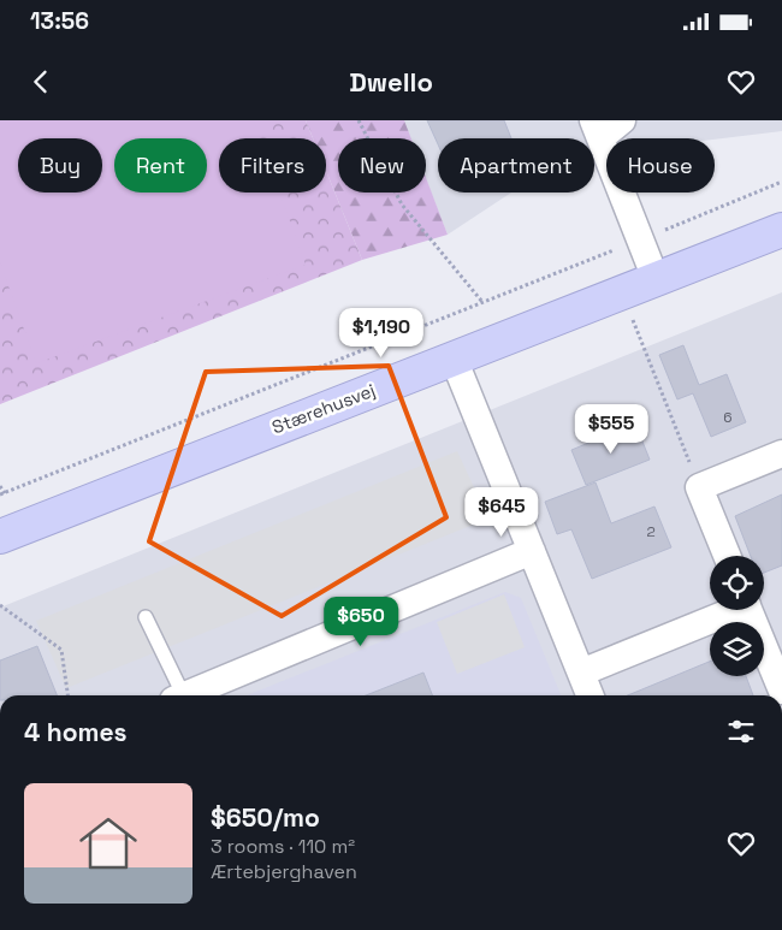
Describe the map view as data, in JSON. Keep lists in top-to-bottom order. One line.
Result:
{"streets":{"street":["Stærehusvej"]},"house_numbers":["6","2"],"page":{"status":"13:56","header":"Dwello","chip":["Buy","Rent","Filters","New","Apartment","House"],"price":["$1,190","$555","$645","$650"],"heading":"4 homes","list":[{"name":"$650/mo","note":"3 rooms · 110 m² · Ærtebjerghaven"}]}}
